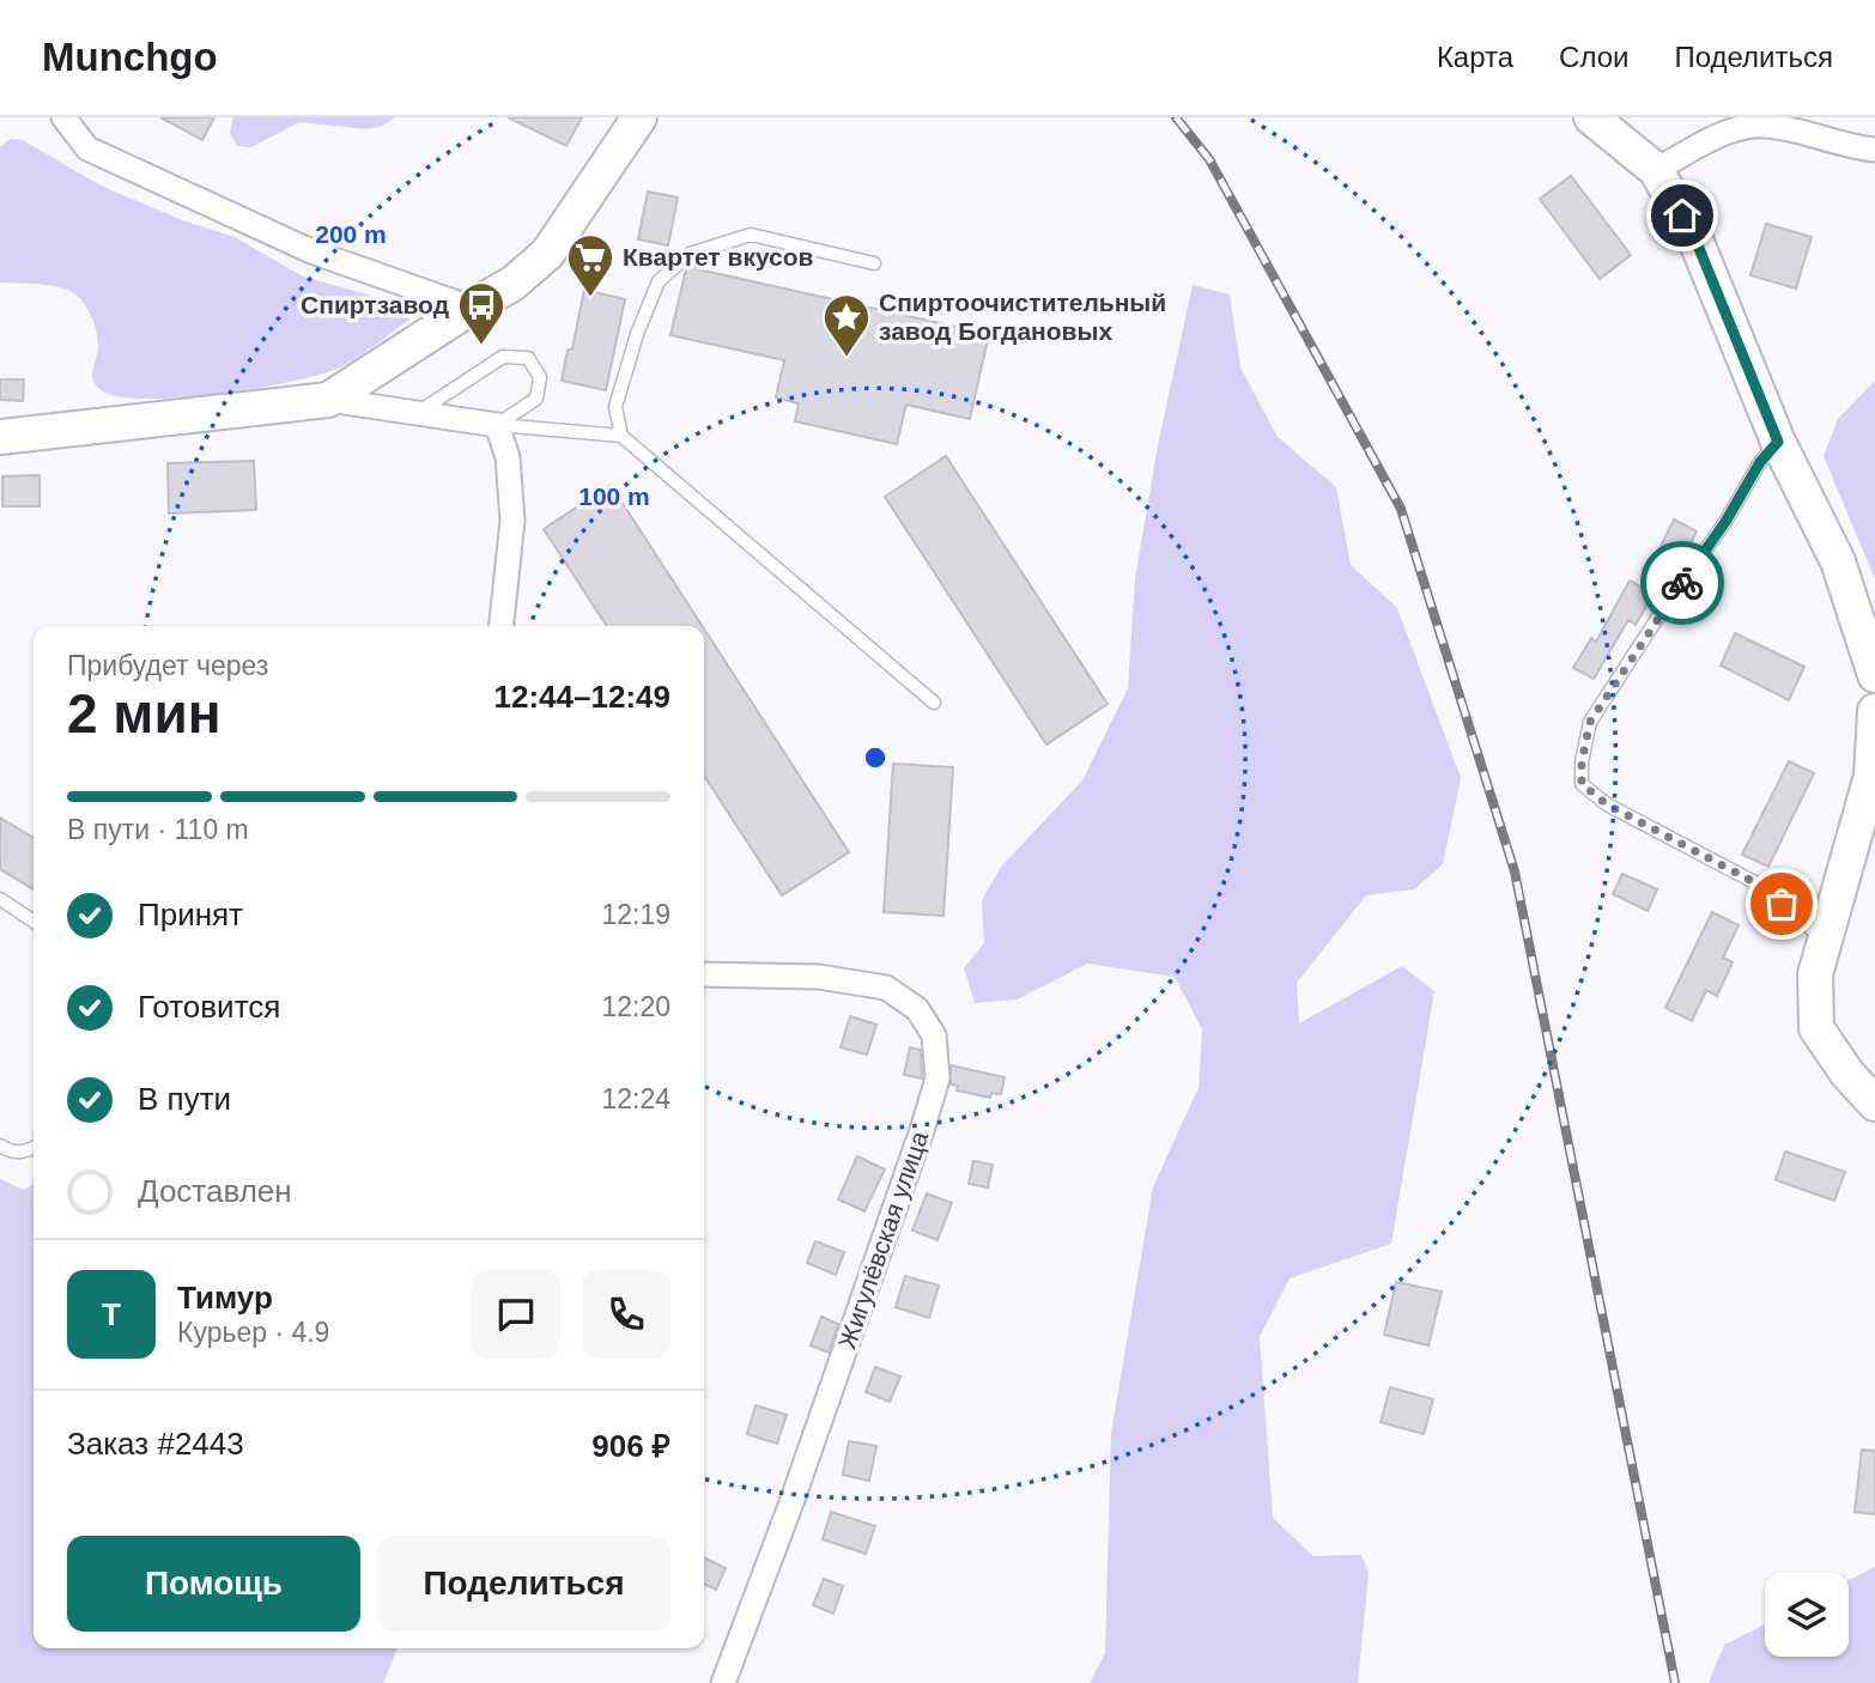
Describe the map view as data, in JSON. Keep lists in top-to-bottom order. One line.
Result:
{"streets":{"street":["Жигулёвская улица"]},"places":{"supermarket":["Квартет вкусов"],"bus stop":["Спиртзавод"],"place":["Спиртоочистительный завод Богдановых"]},"page":{"header":"Munchgo","nav":["Карта","Слои","Поделиться"],"heading":["2 мин","Прибудет через","12:44–12:49"],"panel":["Тимур","Курьер · 4.9","Заказ #2443","906 ₽"],"bar":"В пути · 110 m","list":[["Принят","12:19"],["Готовится","12:20"],["В пути","12:24"],"Доставлен"],"round":"Т","buttons":["Помощь","Поделиться"]},"rings":["200 m","100 m"]}
